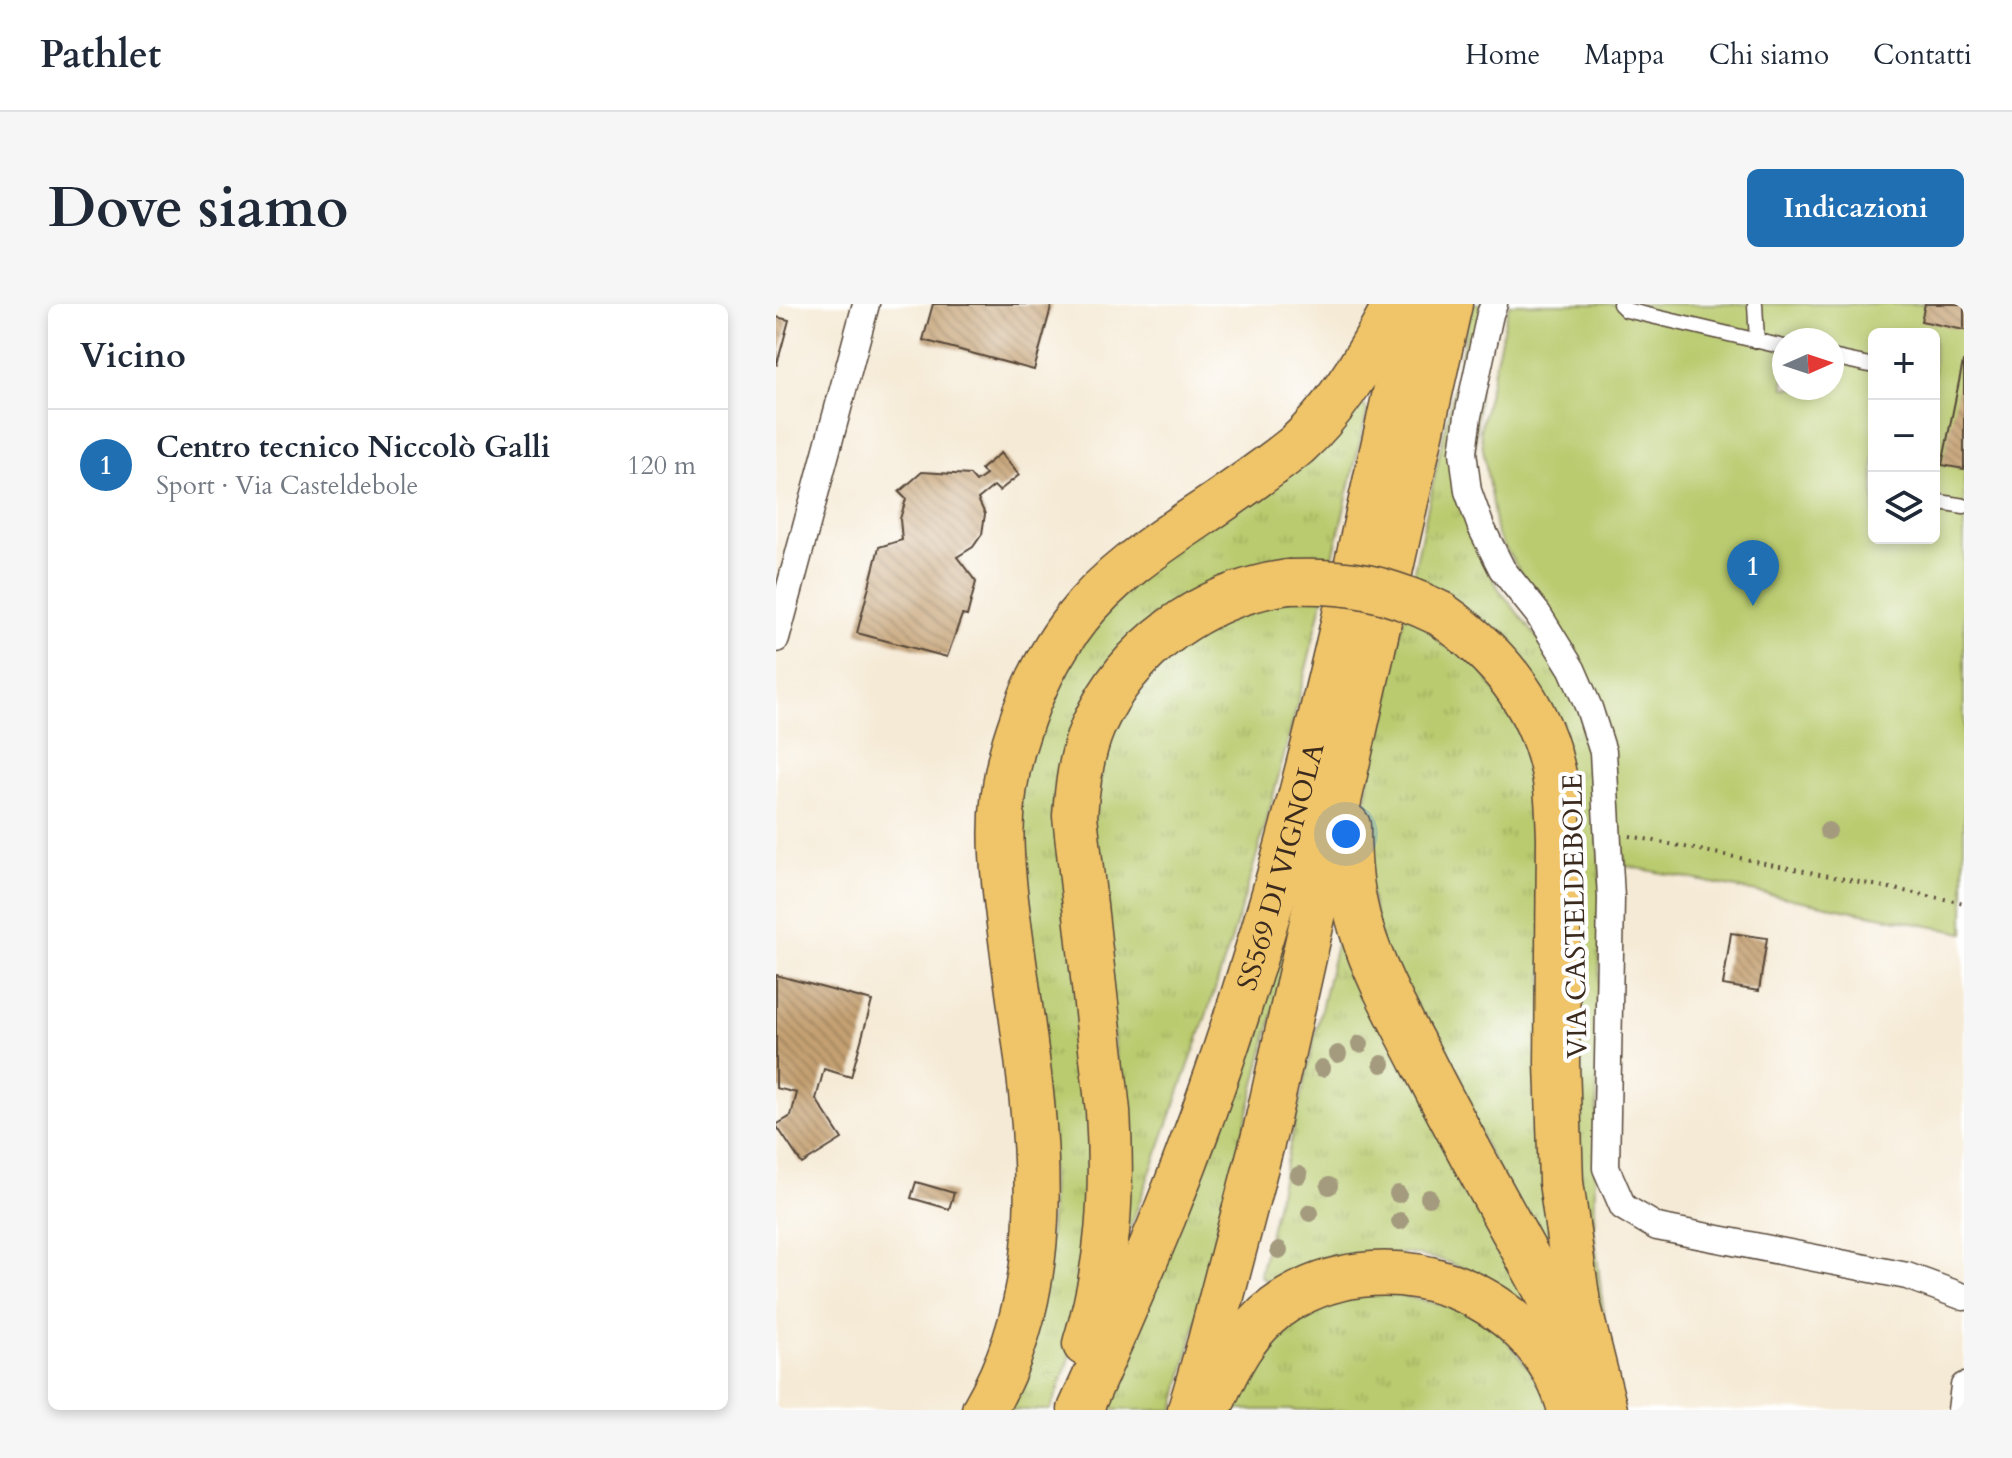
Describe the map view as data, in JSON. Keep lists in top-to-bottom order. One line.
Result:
{"streets":{"highway":["SS569 DI VIGNOLA"],"street":["VIA CASTELDEBOLE"]},"north":"right","page":{"header":"Pathlet","nav":["Home","Mappa","Chi siamo","Contatti"],"buttons":"Indicazioni","title":"Dove siamo","heading":"Vicino","map_buttons":["+","−"],"list":[{"mark":"1","name":"Centro tecnico Niccolò Galli","note":"Sport · Via Casteldebole","value":"120 m"}],"pins":"1"}}
